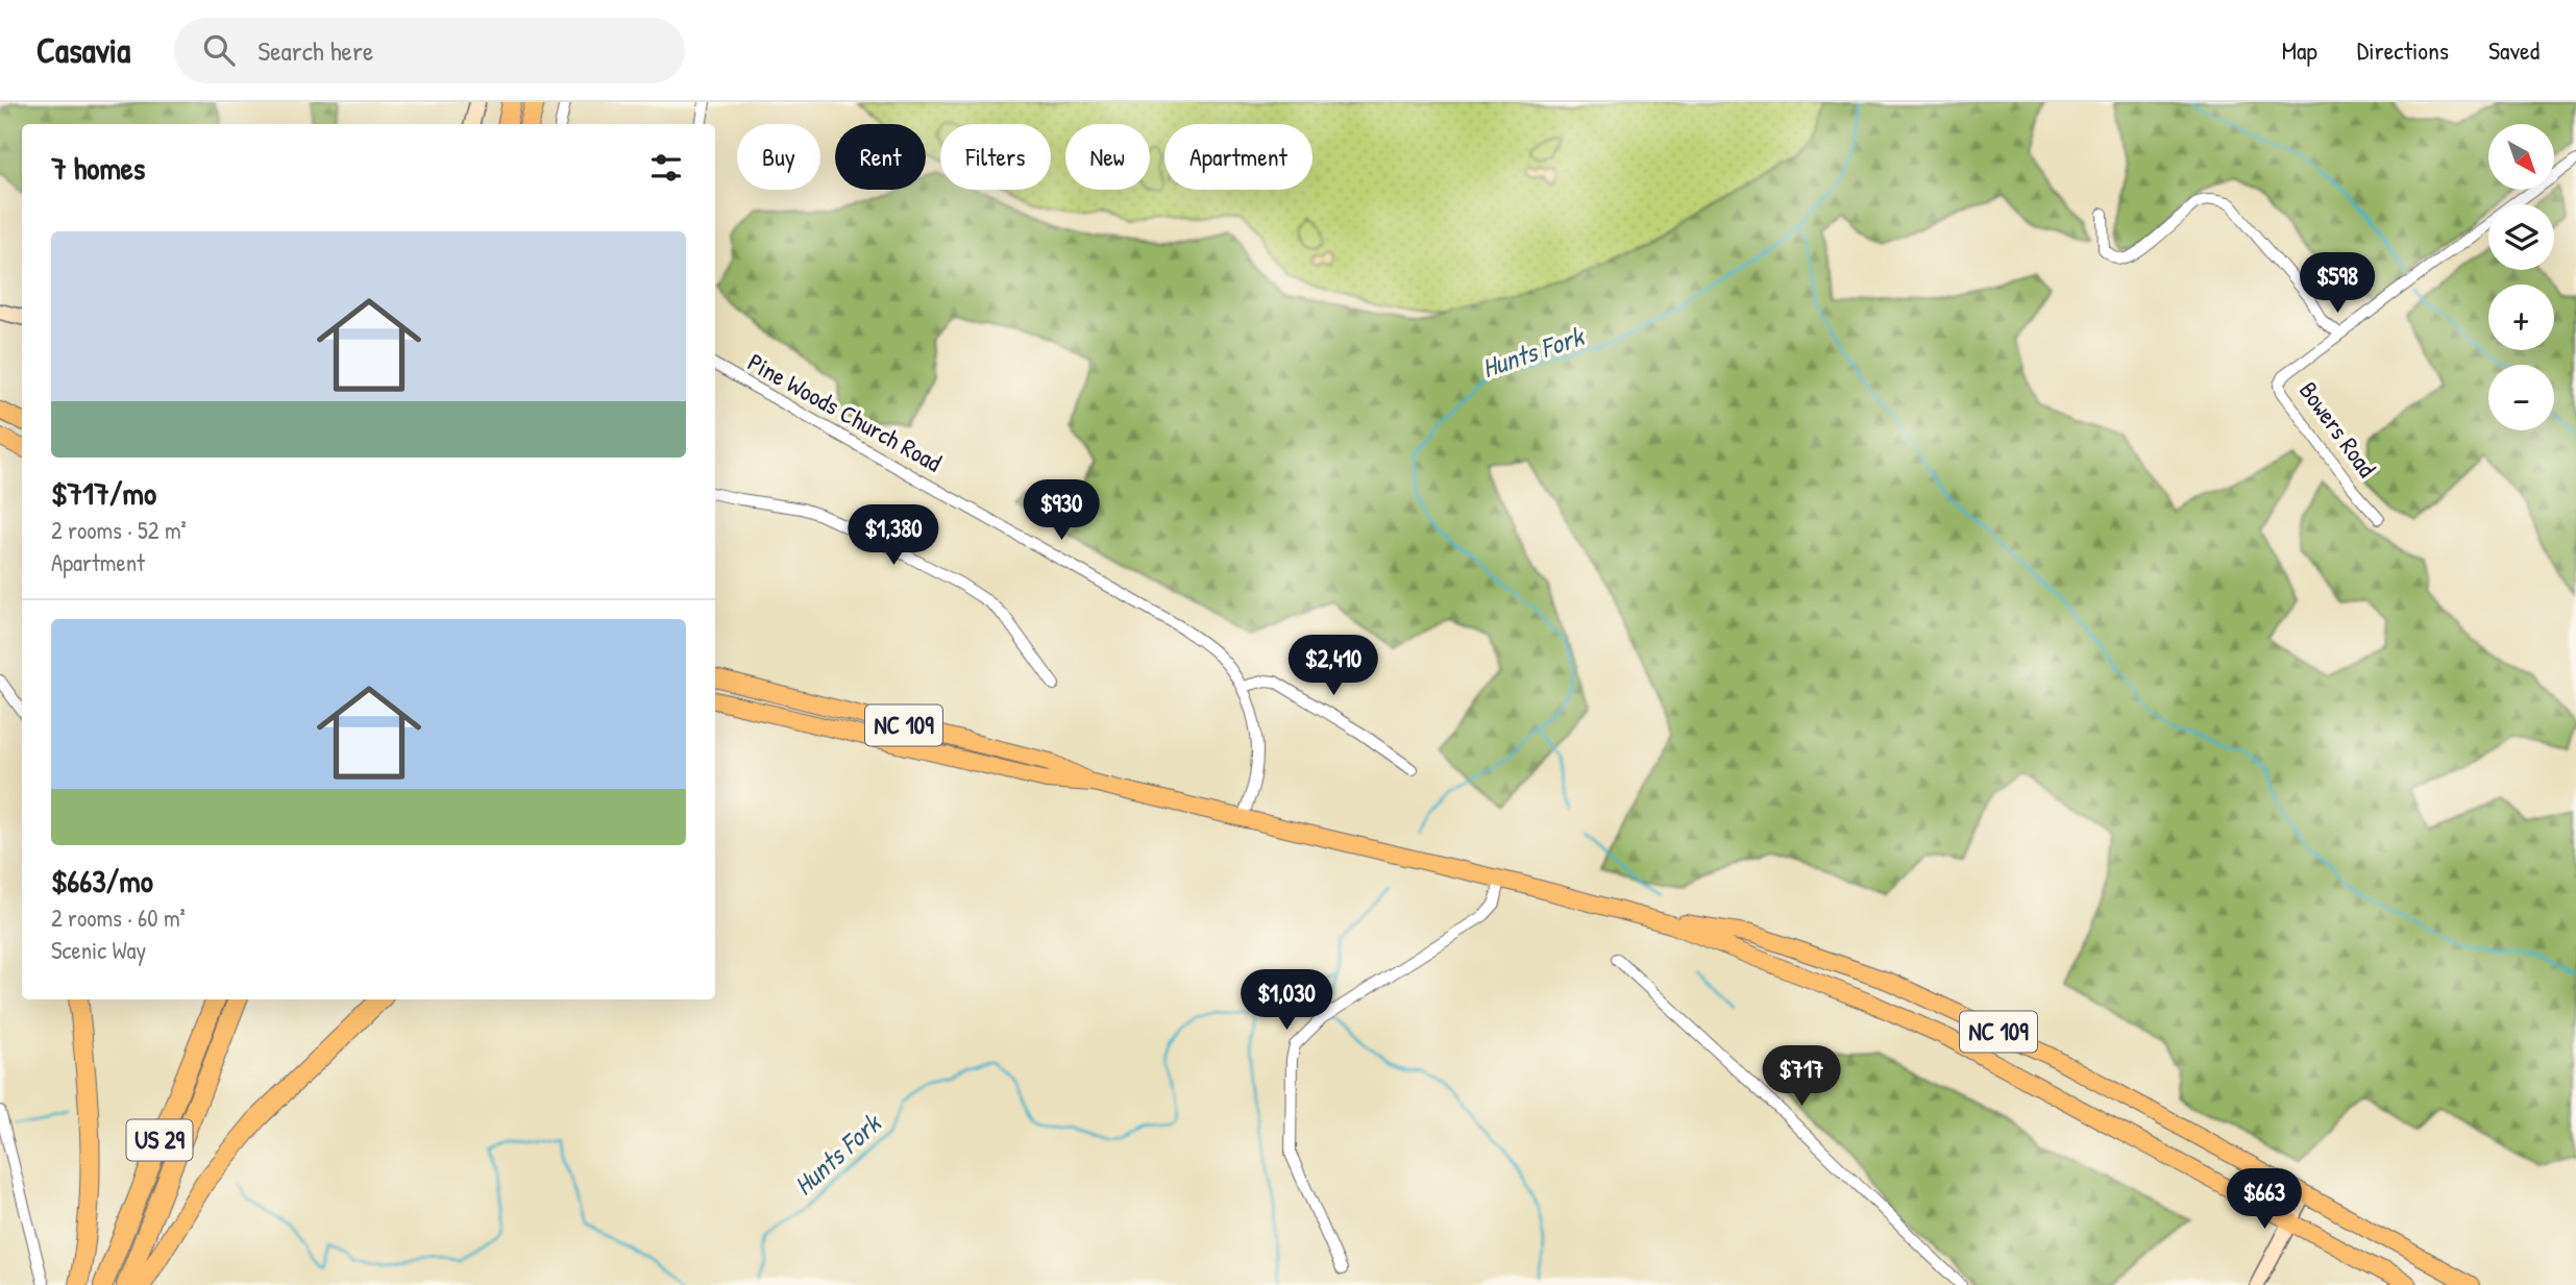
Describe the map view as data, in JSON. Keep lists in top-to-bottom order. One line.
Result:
{"streets":{"highway":["US 29"],"main road":["NC 109"],"street":["Pine Woods Church Road","Bowers Road"]},"crossings":[["Pine Woods Church Road","NC 109"]],"water":["Hunts Fork"],"north":"bottom right","page":{"header":"Casavia","search":"Search here","nav":["Map","Directions","Saved"],"map_buttons":["+","−"],"chip":["Buy","Rent","Filters","New","Apartment"],"heading":"7 homes","list":[{"name":"$717/mo","note":"2 rooms · 52 m² · Apartment"},{"name":"$663/mo","note":"2 rooms · 60 m² · Scenic Way"}],"price":["$598","$930","$1,380","$2,410","$1,030","$717","$663"]}}
